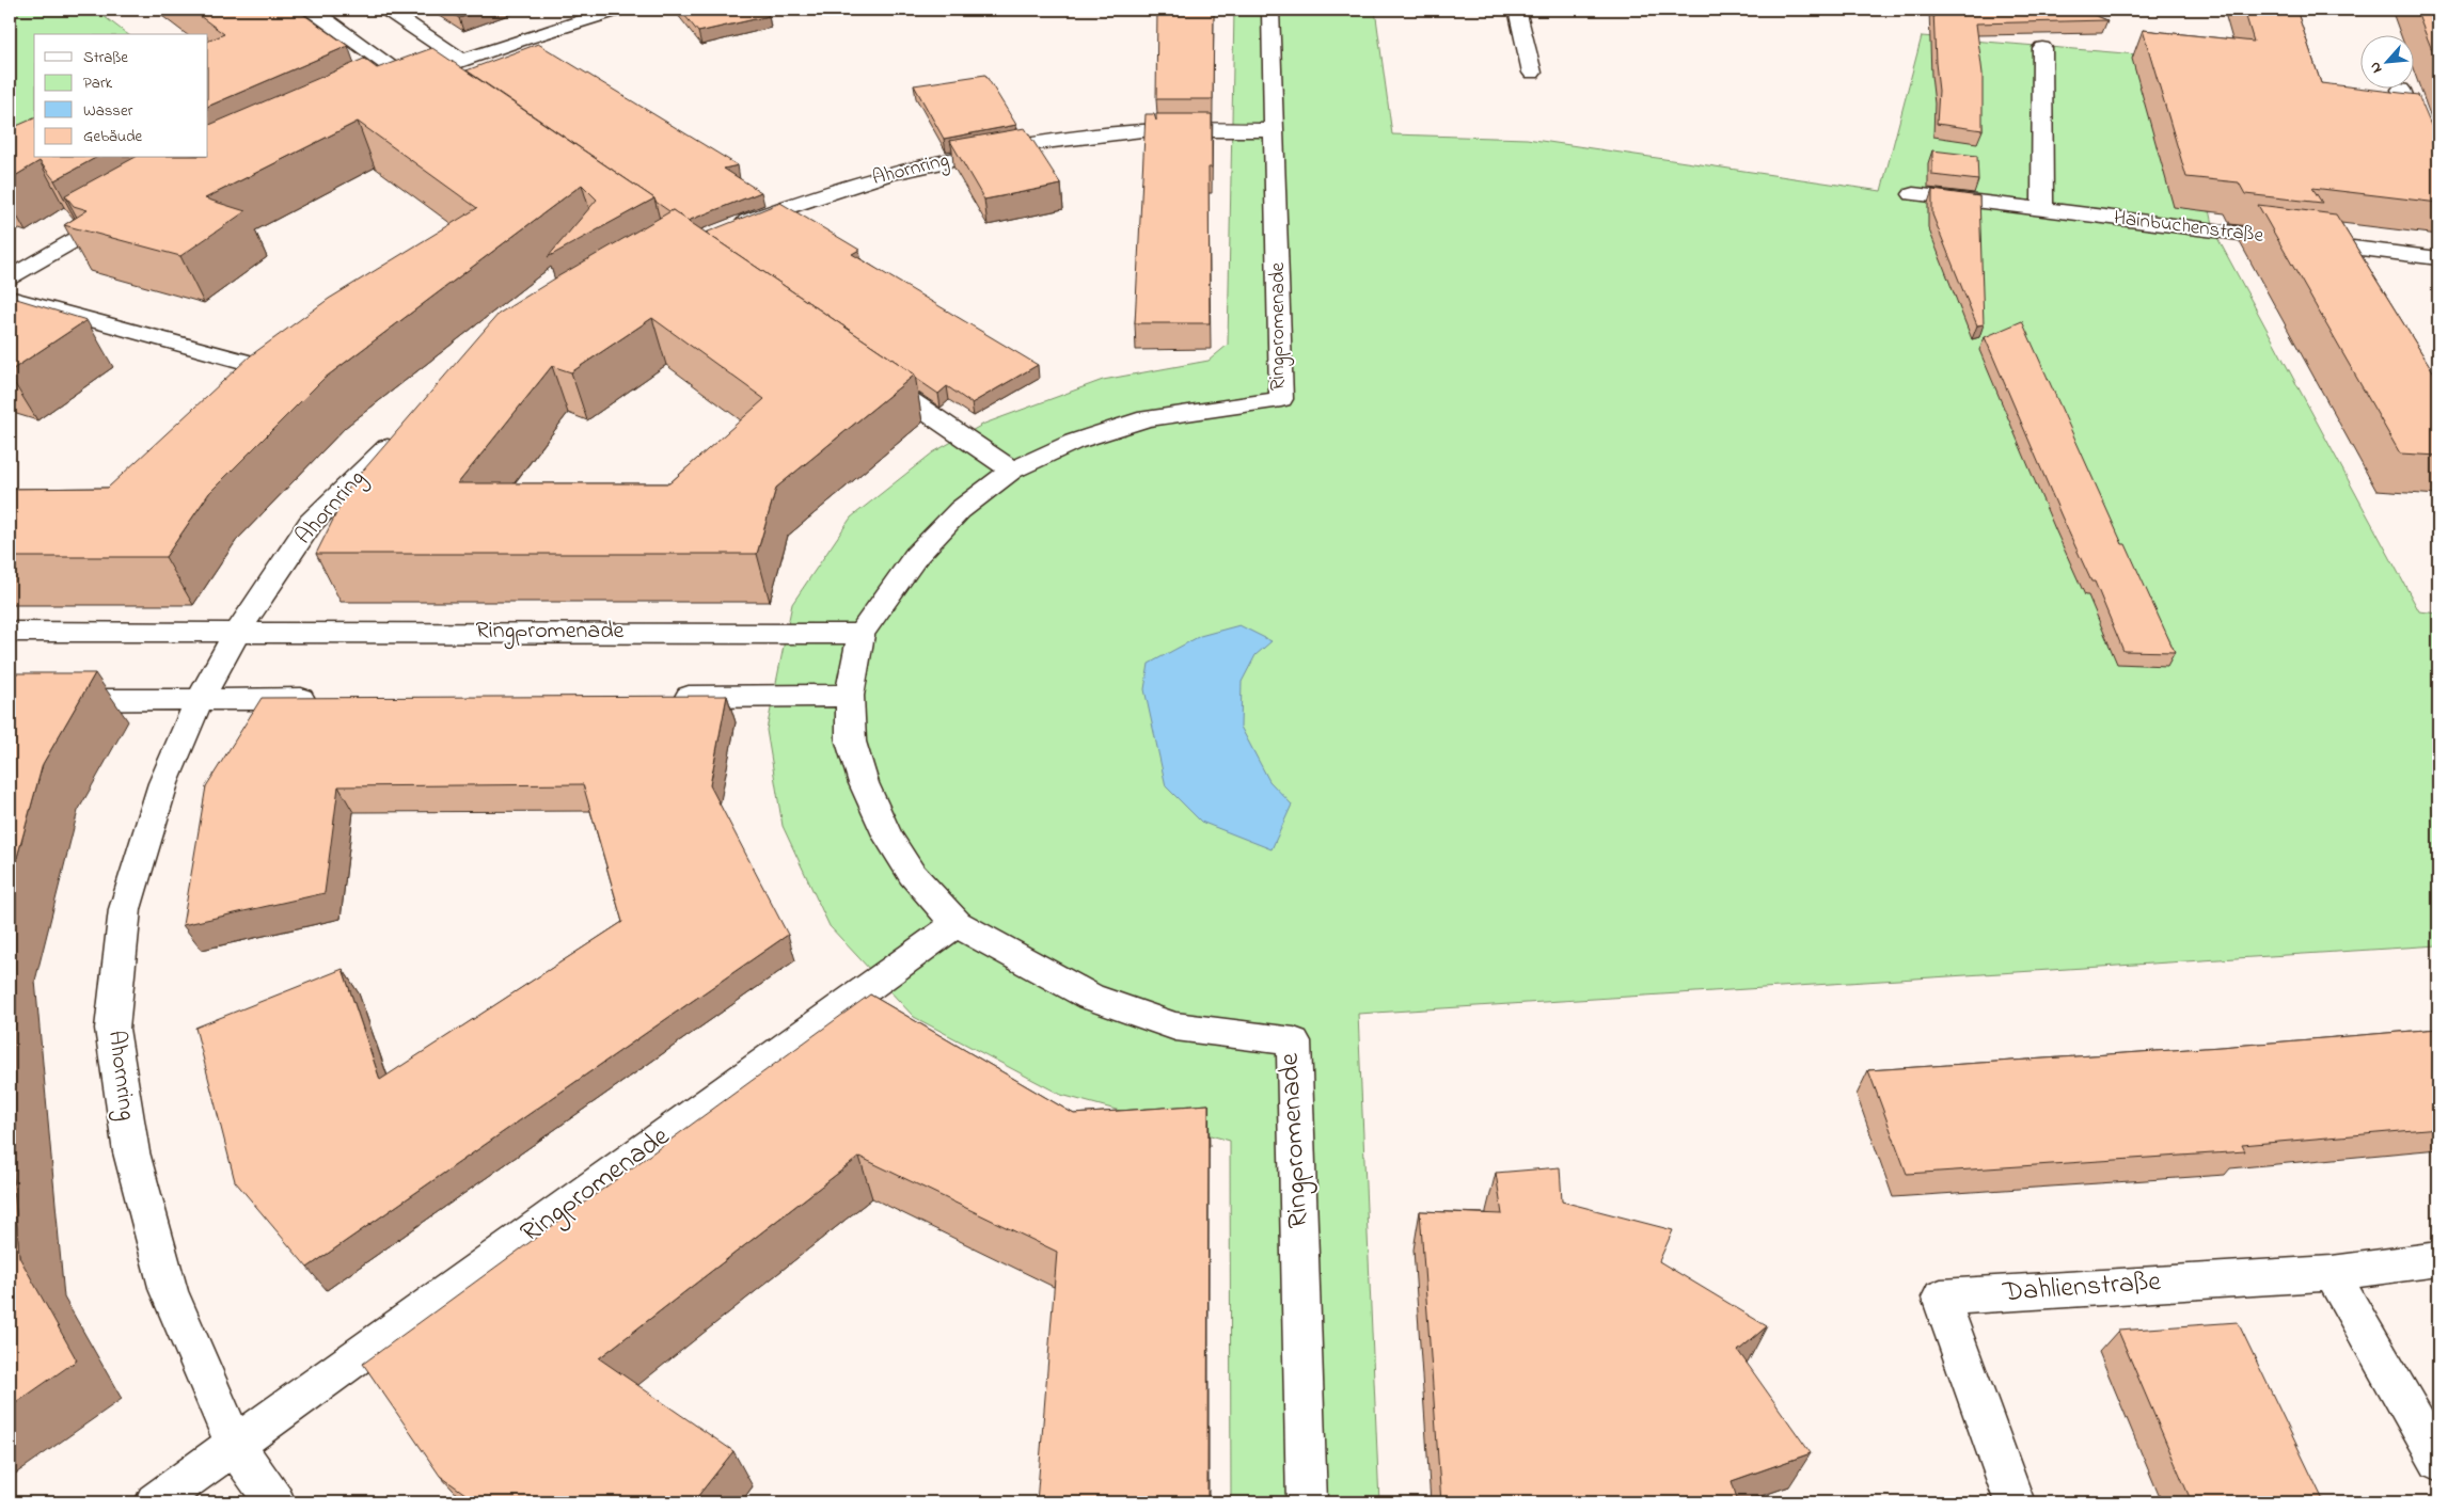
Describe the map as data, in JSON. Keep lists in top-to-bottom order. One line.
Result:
{"streets":{"street":["Ahornring","Hainbuchenstraße","Ringpromenade","Dahlienstraße"]},"crossings":[["Ahornring","Ringpromenade"]],"legend":["Straße","Park","Wasser","Gebäude"],"north":"bottom left"}
